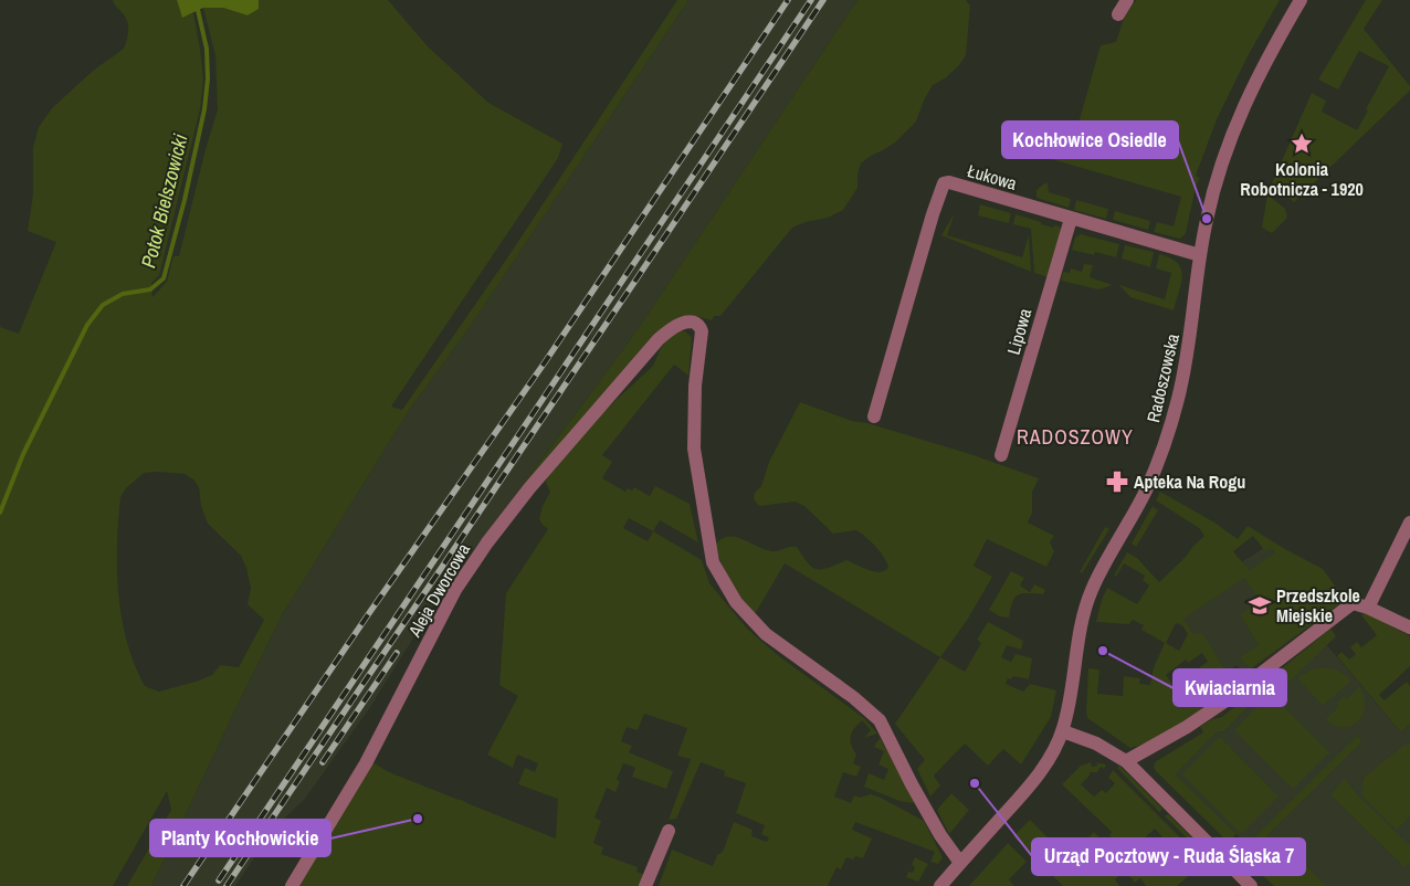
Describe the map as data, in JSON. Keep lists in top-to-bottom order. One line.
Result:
{"streets":{"street":["Łukowa","Lipowa","Radoszowska","Aleja Dworcowa"]},"crossings":[["Łukowa","Lipowa"],["Łukowa","Radoszowska"],["Radoszowska","Aleja Dworcowa"]],"districts":["RADOSZOWY"],"water":["Potok Bielszowicki"],"places":{"place":["Kolonia Robotnicza - 1920"],"other":["Kochłowice Osiedle","Kwiaciarnia","Urząd Pocztowy - Ruda Śląska 7","Planty Kochłowickie"],"pharmacy":["Apteka Na Rogu"],"school or university":["Przedszkole Miejskie"]}}
